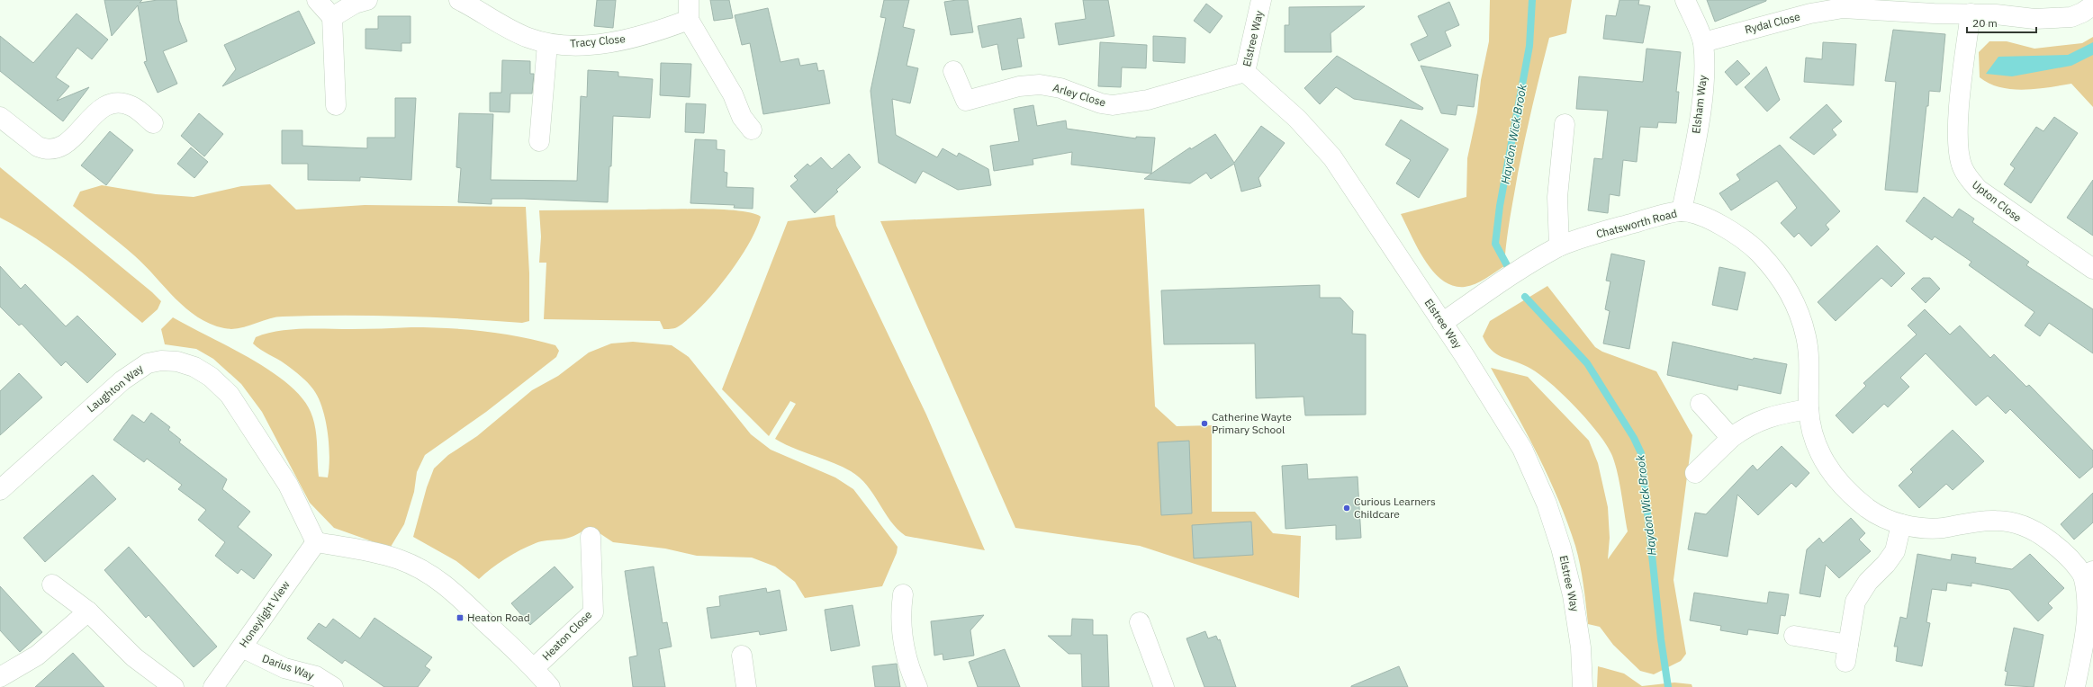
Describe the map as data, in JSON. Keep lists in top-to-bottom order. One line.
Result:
{"streets":{"street":["Rydal Close","Elstree Way","Tracy Close","Arley Close","Elsham Way","Upton Close","Chatsworth Road","Laughton Way","Honeylight View","Heaton Close","Darius Way"]},"crossings":[["Rydal Close","Elsham Way"],["Rydal Close","Upton Close"],["Elstree Way","Arley Close"],["Elstree Way","Chatsworth Road"],["Elsham Way","Chatsworth Road"],["Laughton Way","Honeylight View"],["Honeylight View","Darius Way"]],"water":["Haydon Wick Brook"],"places":{"other":["Catherine Wayte Primary School","Curious Learners Childcare"],"transit":["Heaton Road"]},"scale_bar":"20 m"}
